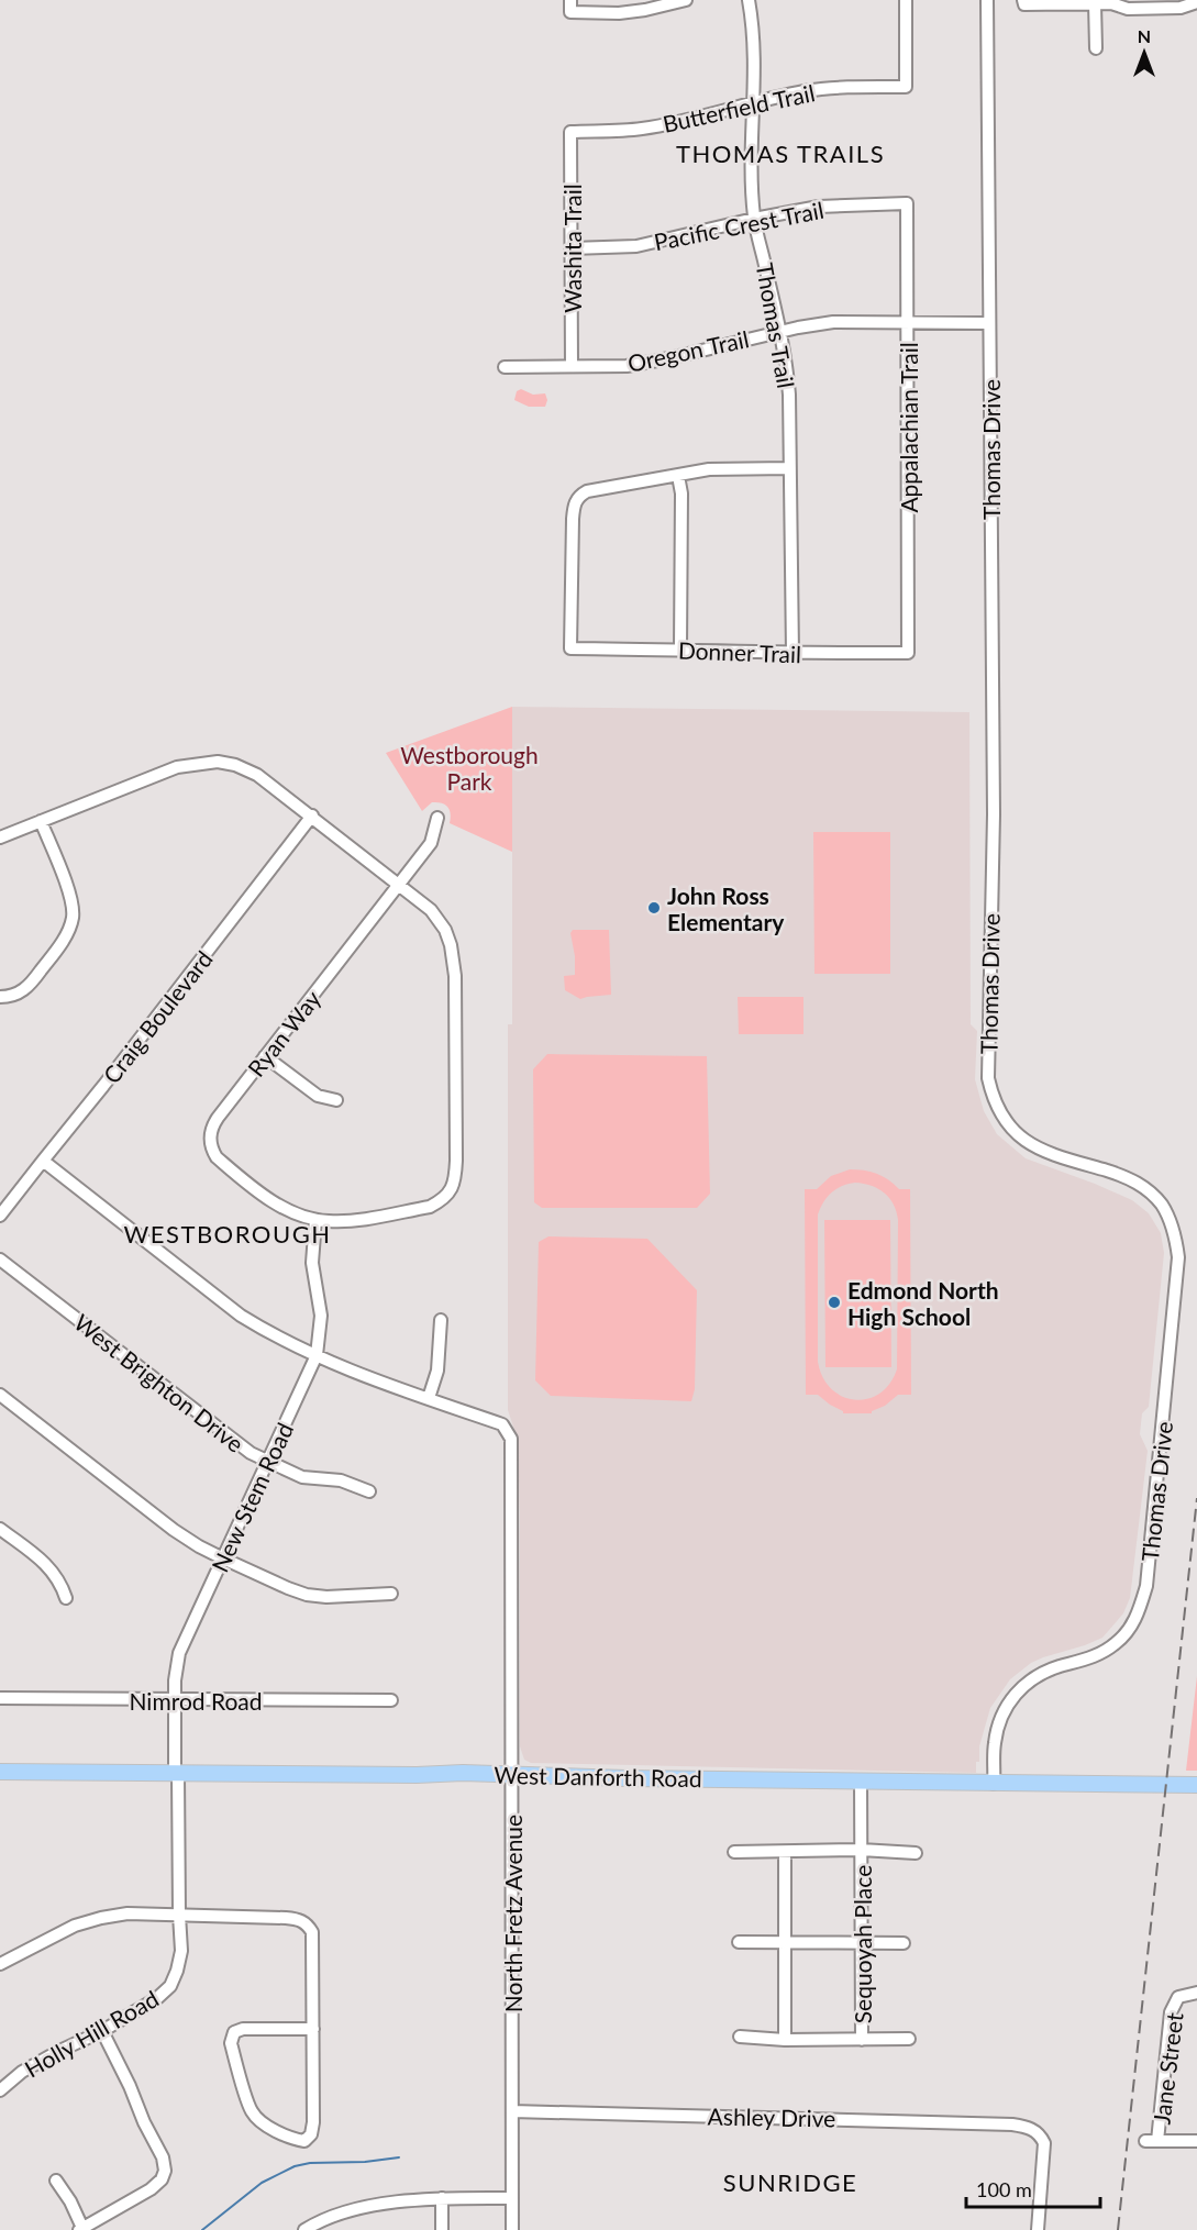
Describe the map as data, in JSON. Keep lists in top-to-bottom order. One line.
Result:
{"streets":{"main road":["West Danforth Road"],"street":["Butterfield Trail","Pacific Crest Trail","Washita Trail","Thomas Trail","Oregon Trail","Appalachian Trail","Thomas Drive","Donner Trail","Craig Boulevard","Ryan Way","West Brighton Drive","New Stem Road","Nimrod Road","North Fretz Avenue","Sequoyah Place","Holly Hill Road","Jane Street","Ashley Drive"]},"crossings":[["Butterfield Trail","Washita Trail"],["Butterfield Trail","Thomas Trail"],["Pacific Crest Trail","Washita Trail"],["Pacific Crest Trail","Thomas Trail"],["Pacific Crest Trail","Appalachian Trail"],["Washita Trail","Oregon Trail"],["Thomas Trail","Oregon Trail"],["Thomas Trail","Donner Trail"],["Oregon Trail","Appalachian Trail"],["Oregon Trail","Thomas Drive"],["Appalachian Trail","Donner Trail"],["Thomas Drive","West Danforth Road"],["Ryan Way","New Stem Road"],["West Brighton Drive","New Stem Road"],["New Stem Road","Nimrod Road"],["New Stem Road","West Danforth Road"],["New Stem Road","Holly Hill Road"],["West Danforth Road","North Fretz Avenue"],["West Danforth Road","Sequoyah Place"],["West Danforth Road","Holly Hill Road"],["North Fretz Avenue","Ashley Drive"]],"districts":["THOMAS TRAILS","WESTBOROUGH","SUNRIDGE"],"parks":["Westborough Park"],"places":["John Ross Elementary","Edmond North High School"],"scale_bar":"100 m","north":"top"}
